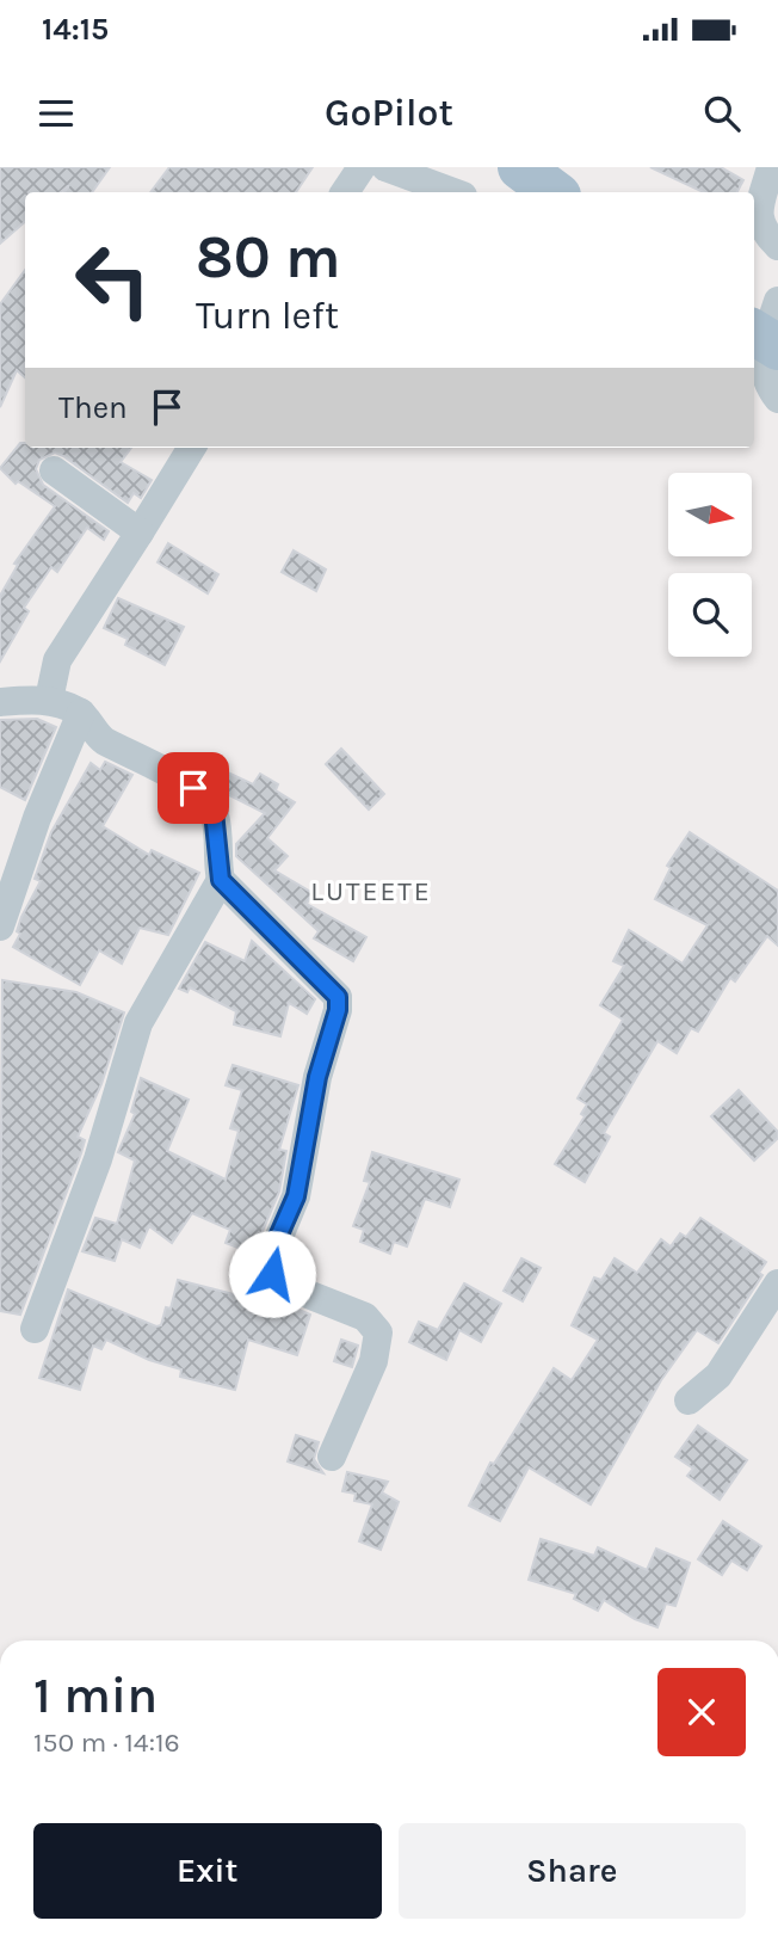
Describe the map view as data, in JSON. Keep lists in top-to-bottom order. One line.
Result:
{"districts":["LUTEETE"],"north":"right","page":{"status":"14:15","header":"GoPilot","turn":["80 m","Turn left"],"then":"Then","heading":["1 min","150 m · 14:16"],"buttons":["Exit","Share"]}}
